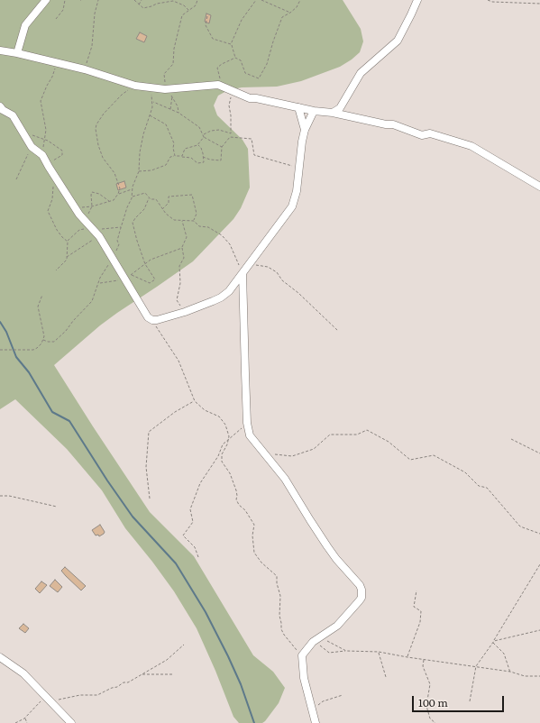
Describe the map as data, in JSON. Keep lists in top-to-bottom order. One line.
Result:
{"scale_bar":"100 m"}
